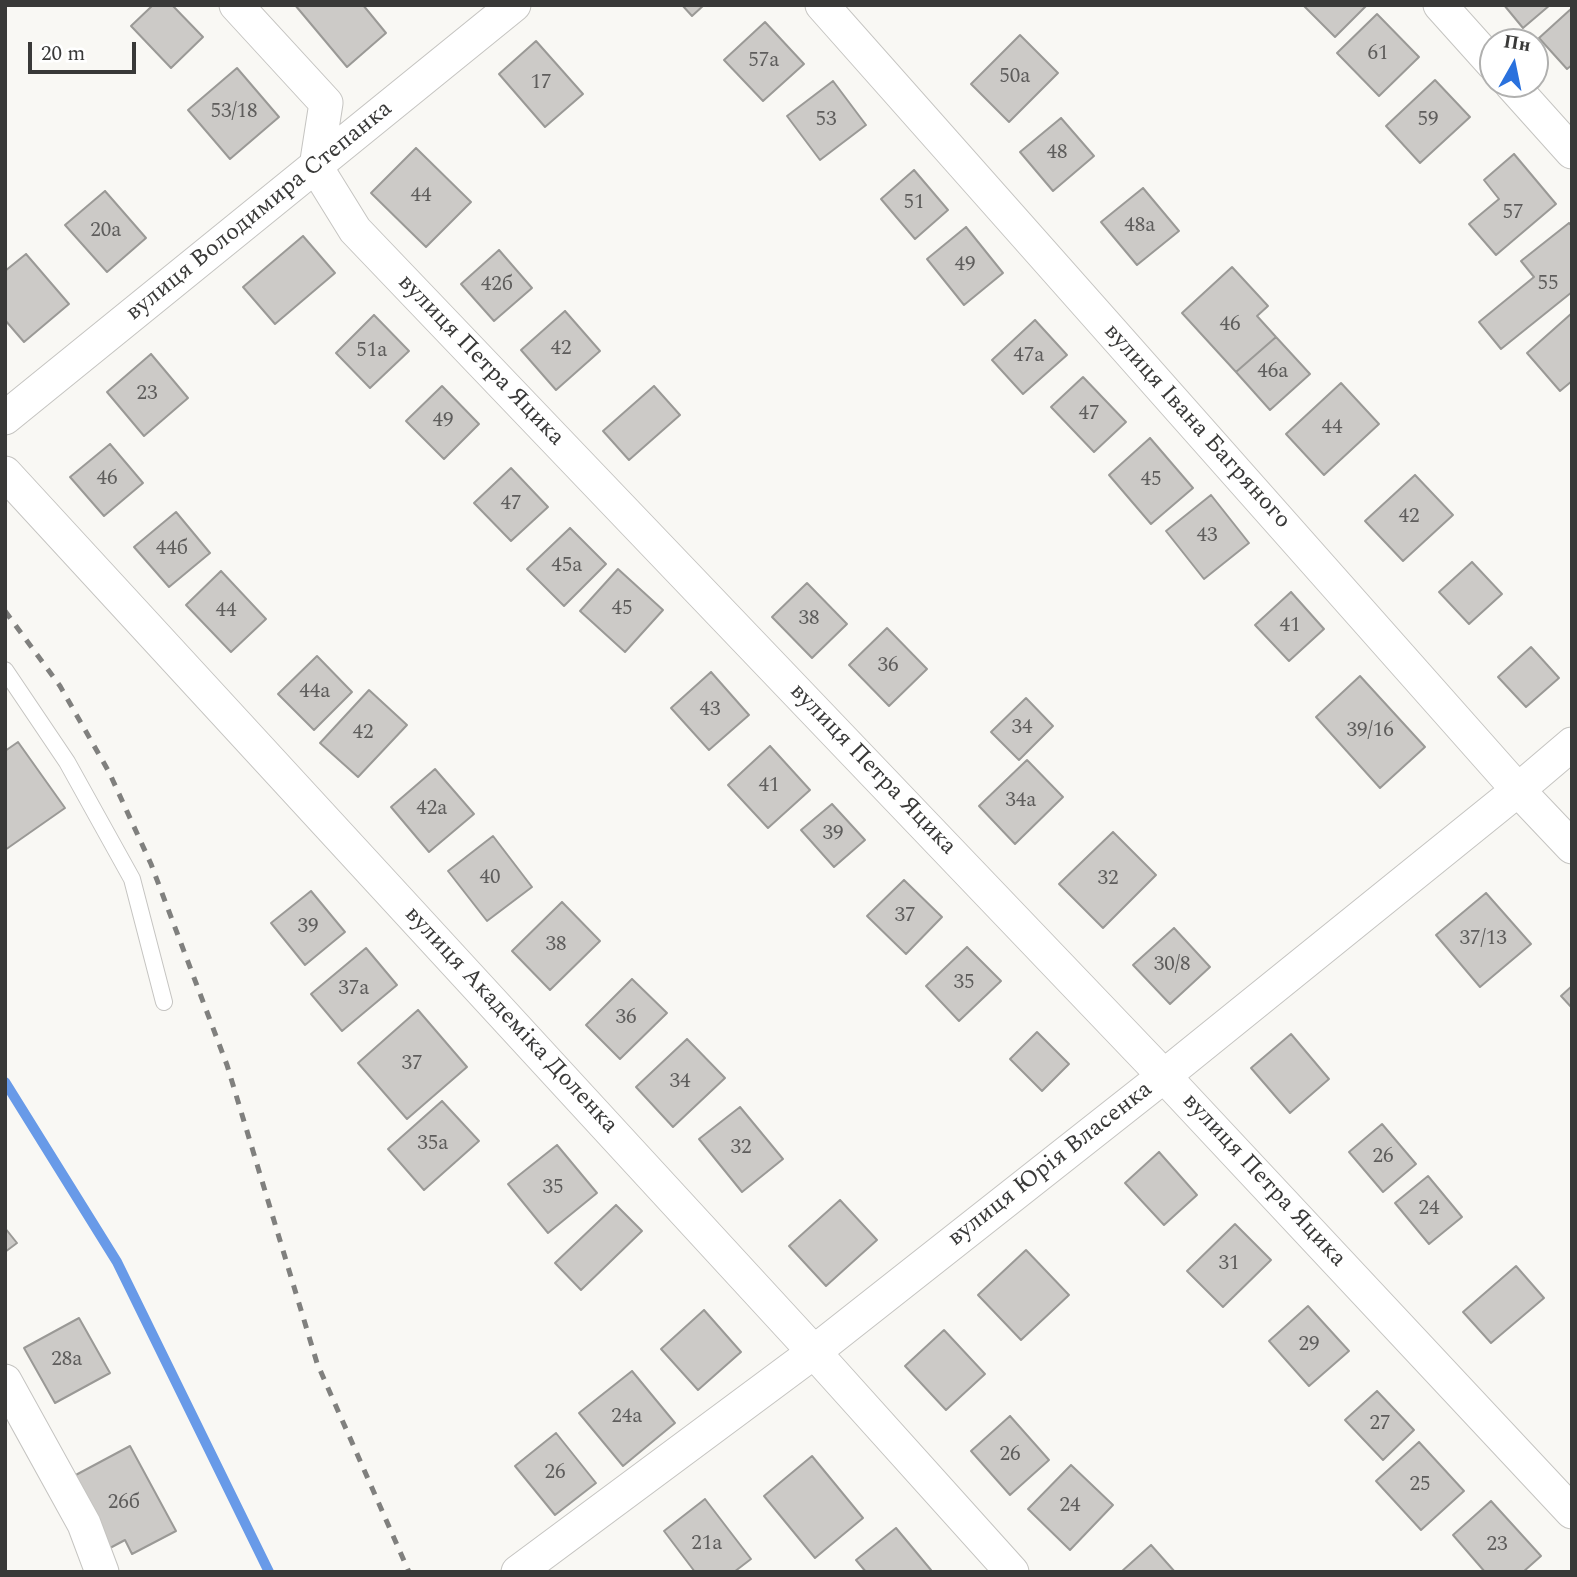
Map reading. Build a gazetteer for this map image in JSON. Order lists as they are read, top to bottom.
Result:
{
  "streets": {
    "street": [
      "вулиця Володимира Степанка",
      "вулиця Петра Яцика",
      "вулиця Івана Багряного",
      "вулиця Академіка Доленка",
      "вулиця Юрія Власенка"
    ]
  },
  "crossings": [
    ["вулиця Володимира Степанка", "вулиця Петра Яцика"],
    ["вулиця Петра Яцика", "вулиця Юрія Власенка"],
    ["вулиця Івана Багряного", "вулиця Юрія Власенка"],
    ["вулиця Академіка Доленка", "вулиця Юрія Власенка"]
  ],
  "house_numbers": [
    "61",
    "57а",
    "50а",
    "17",
    "53/18",
    "53",
    "59",
    "48",
    "44",
    "51",
    "57",
    "48а",
    "20а",
    "49",
    "55",
    "42б",
    "46",
    "42",
    "51а",
    "47а",
    "46а",
    "23",
    "47",
    "49",
    "44",
    "46",
    "45",
    "47",
    "42",
    "43",
    "44б",
    "45а",
    "45",
    "44",
    "38",
    "41",
    "36",
    "44а",
    "43",
    "34",
    "39/16",
    "42",
    "41",
    "34а",
    "42а",
    "39",
    "40",
    "32",
    "37",
    "39",
    "37/13",
    "38",
    "30/8",
    "35",
    "37а",
    "36",
    "37",
    "34",
    "35а",
    "32",
    "26",
    "35",
    "24",
    "31",
    "29",
    "28а",
    "24а",
    "27",
    "26",
    "26",
    "25",
    "26б",
    "24",
    "21а",
    "23"
  ],
  "scale_bar": "20 m",
  "north": "top"
}
